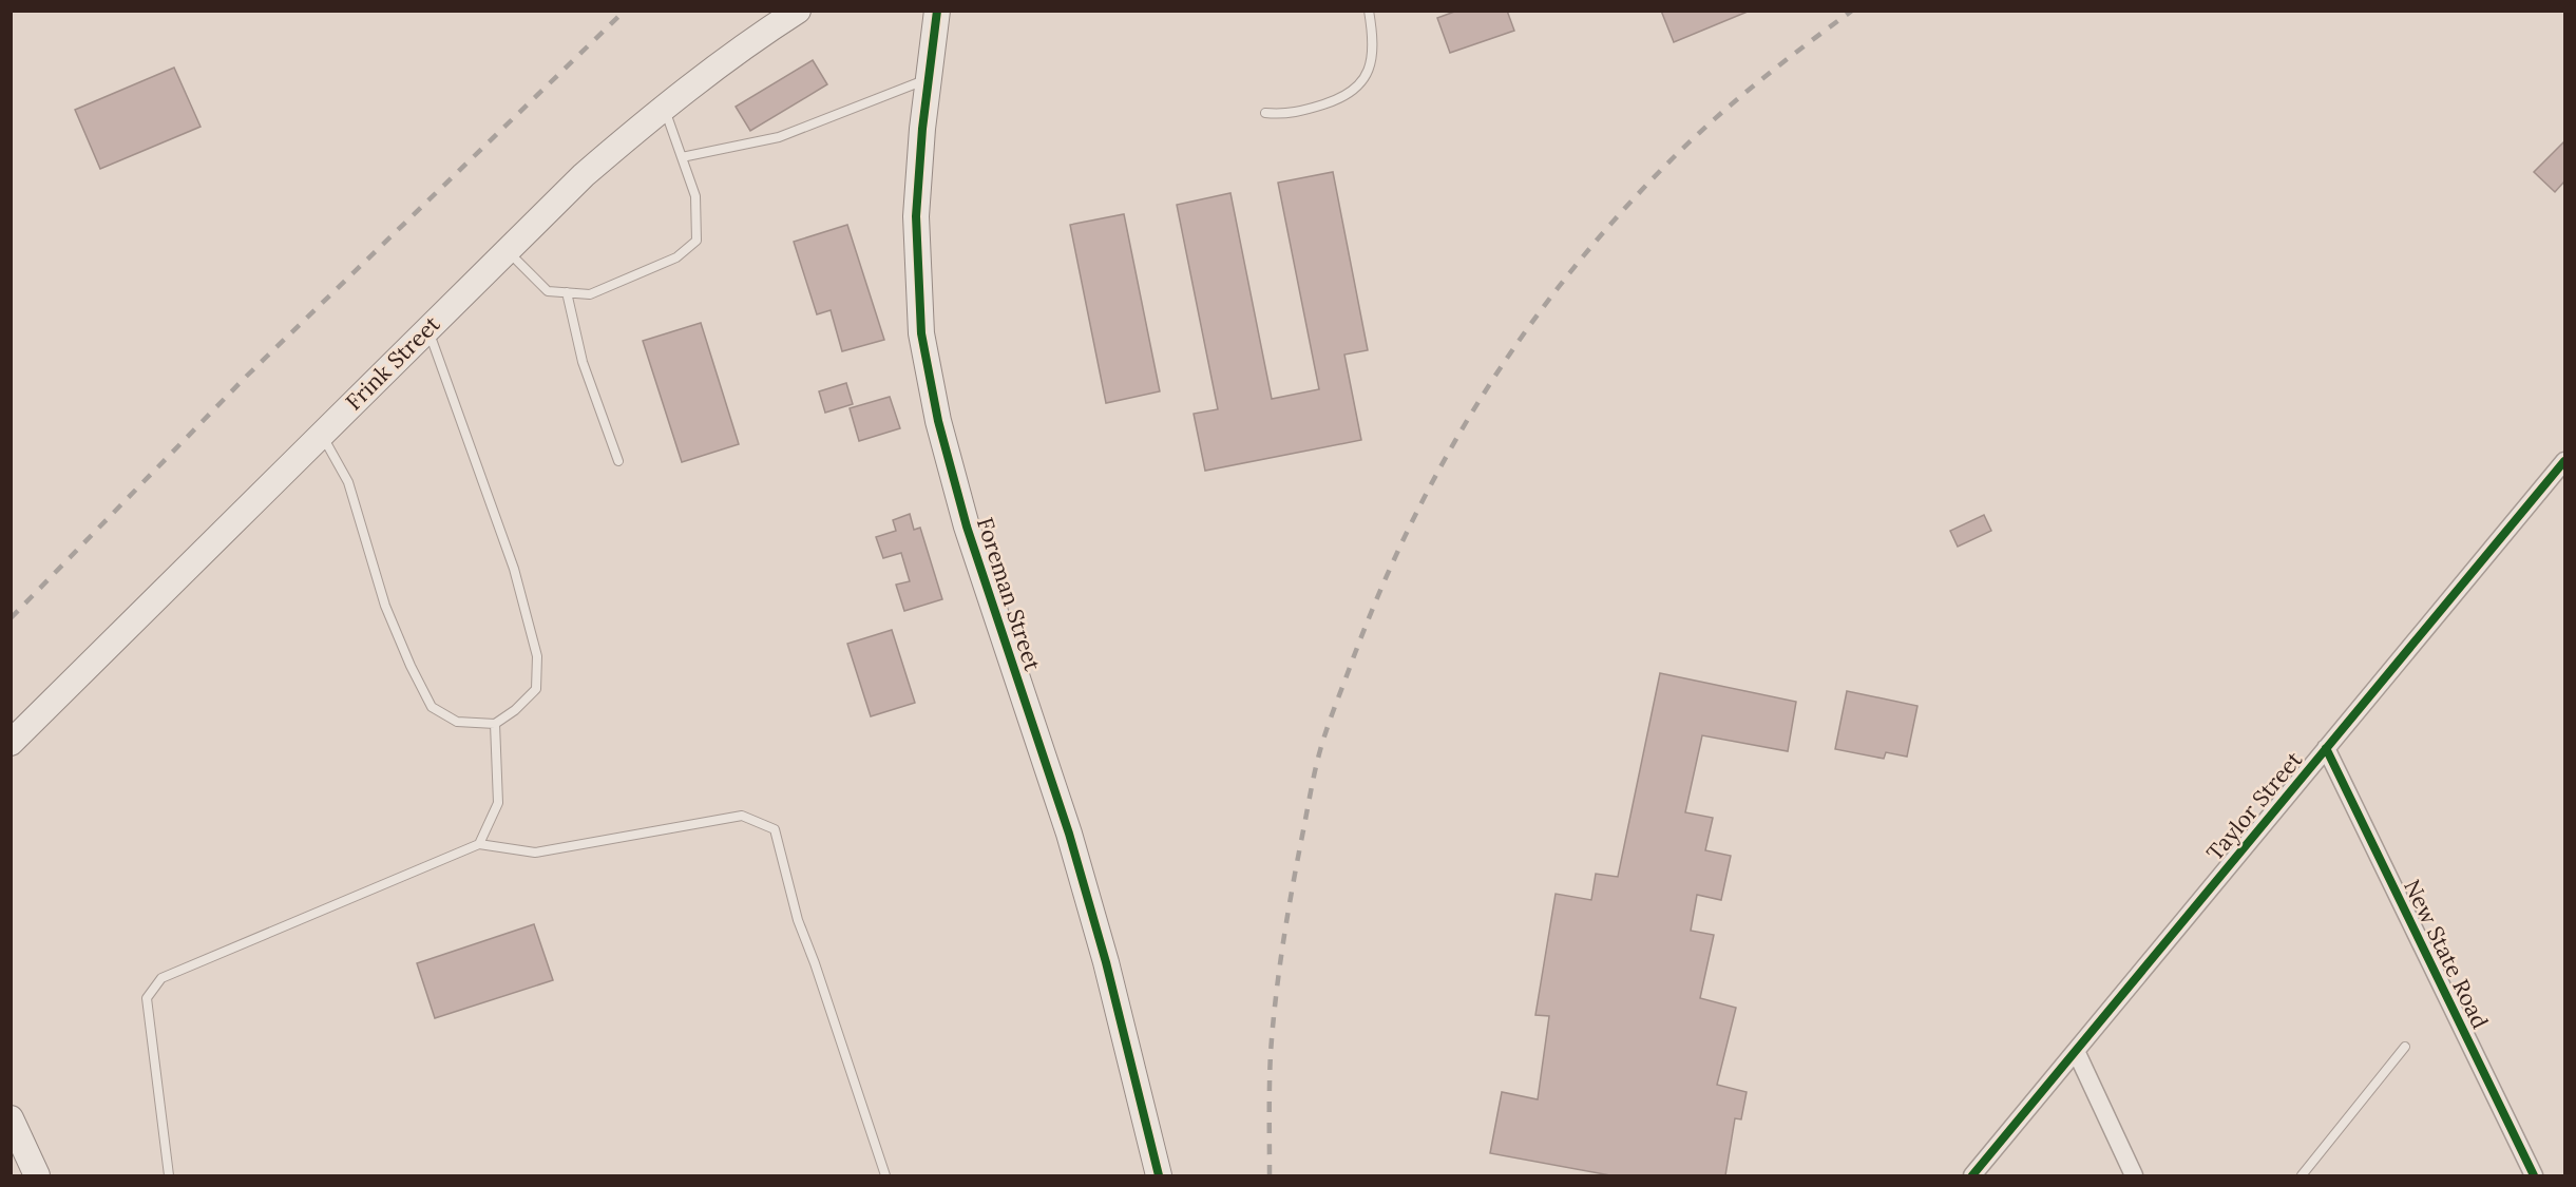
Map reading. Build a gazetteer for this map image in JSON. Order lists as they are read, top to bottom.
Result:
{
  "streets": {
    "street": [
      "Frink Street",
      "Foreman Street",
      "Taylor Street",
      "New State Road"
    ]
  },
  "crossings": [
    ["Taylor Street", "New State Road"]
  ]
}
